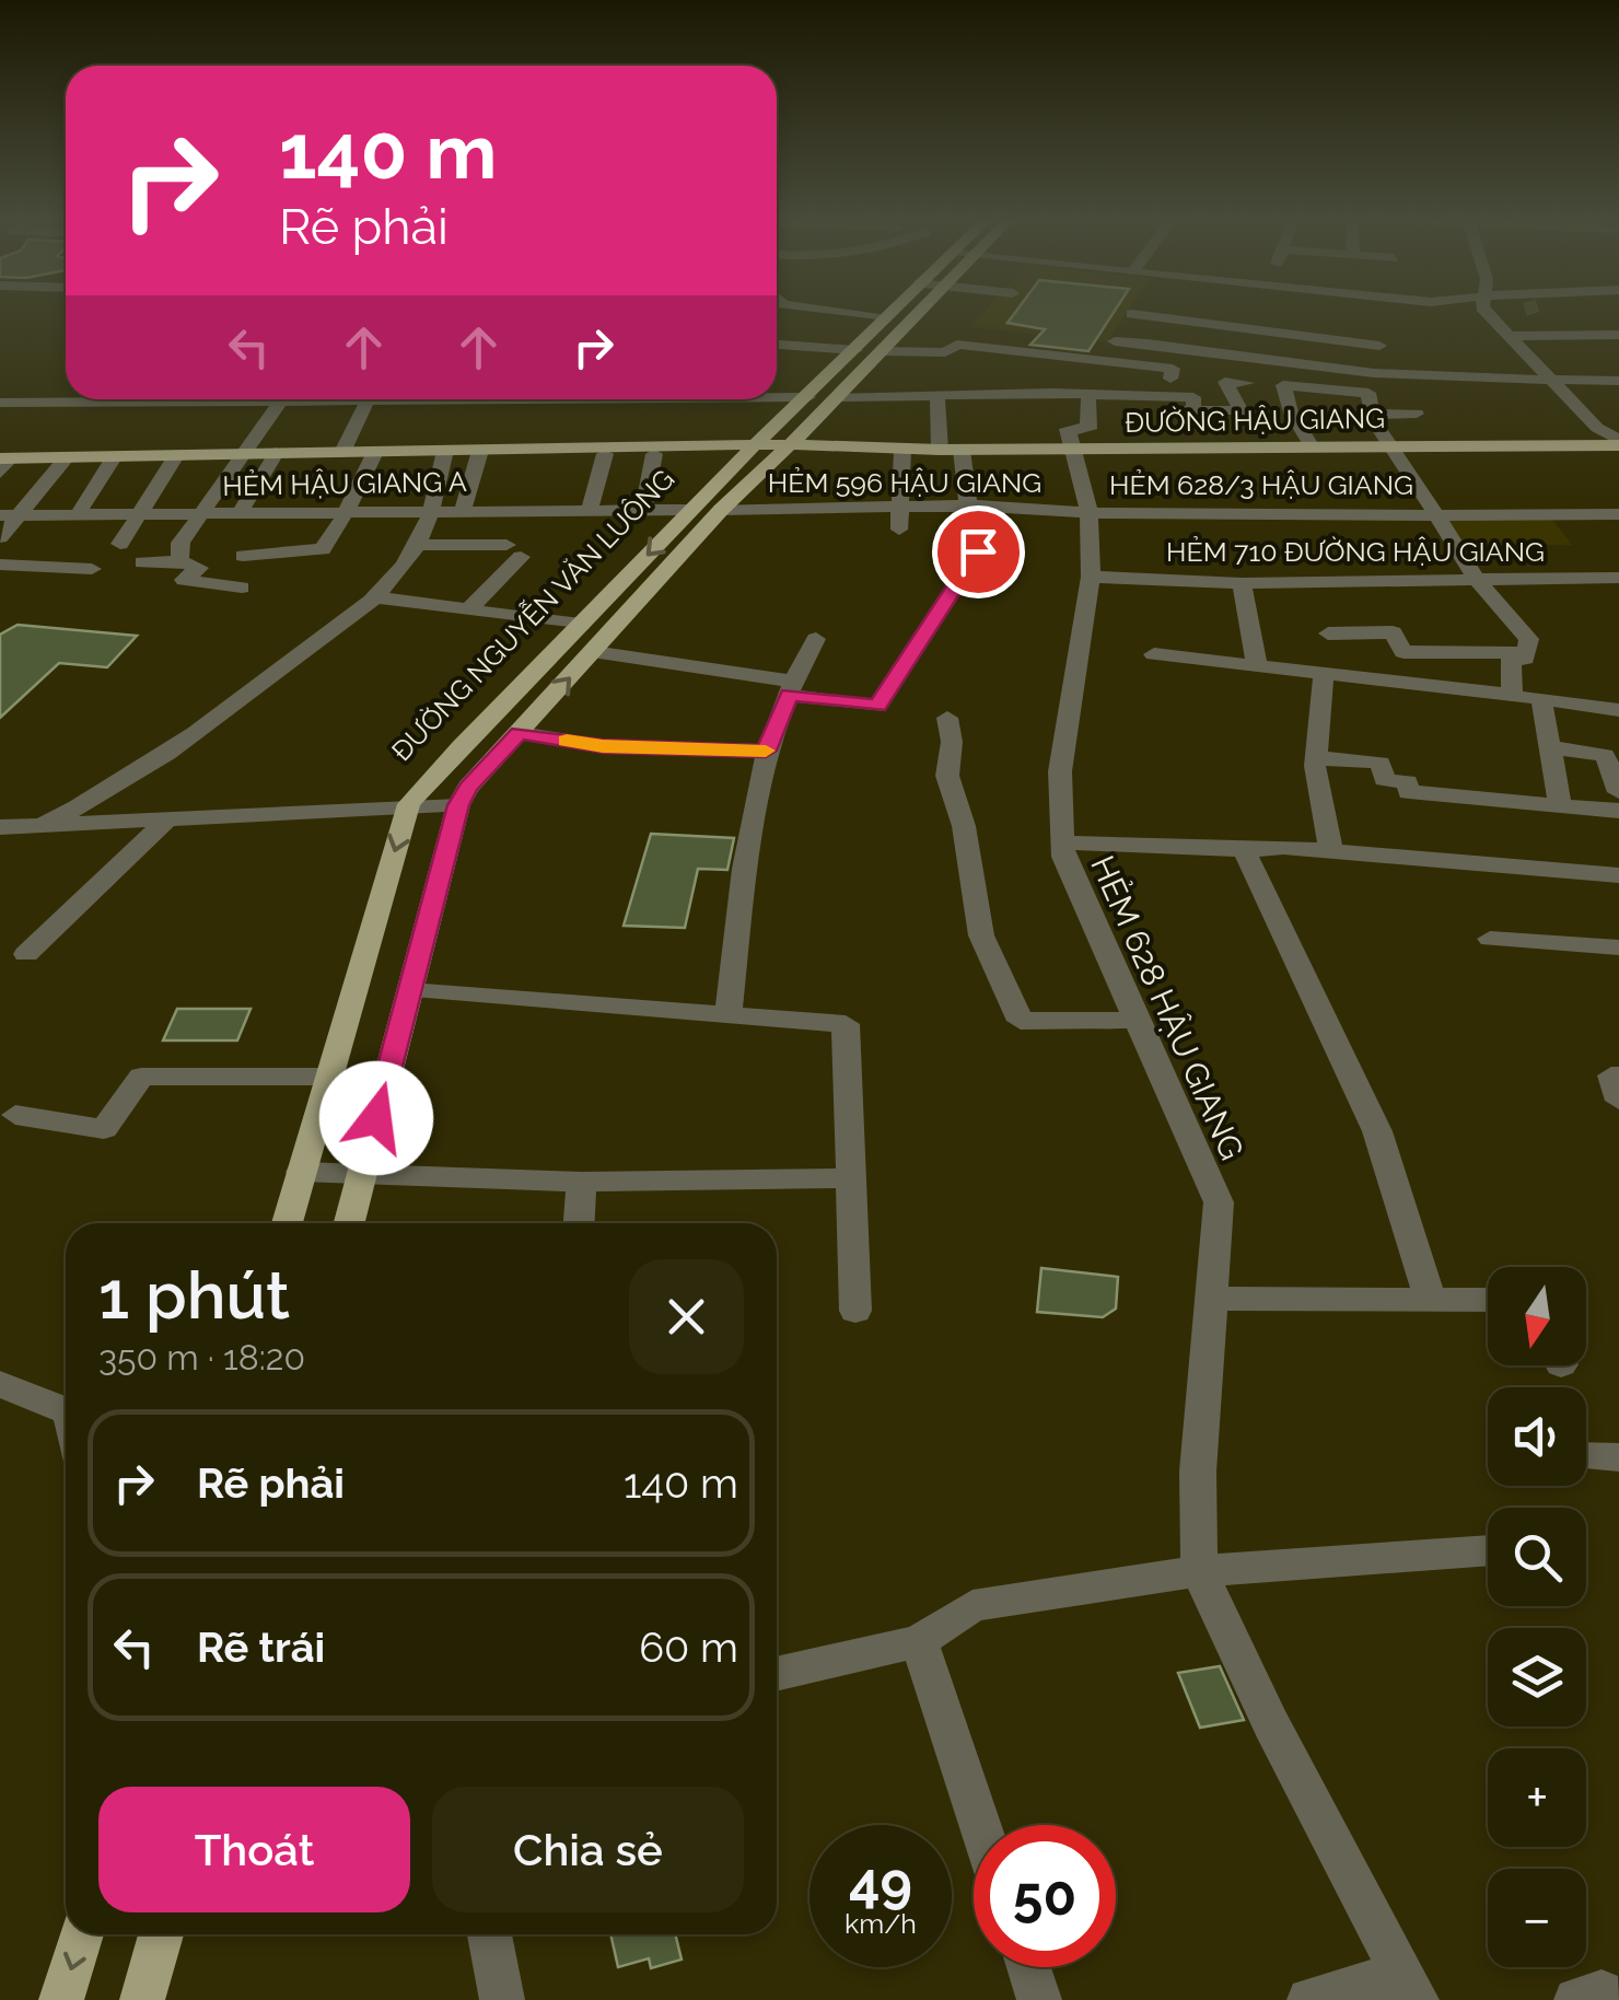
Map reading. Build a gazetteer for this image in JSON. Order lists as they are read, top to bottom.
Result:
{
  "streets": {
    "main road": ["ĐƯỜNG HẬU GIANG", "ĐƯỜNG NGUYỄN VĂN LUÔNG"],
    "street": [
      "HẺM 596 HẬU GIANG",
      "HẺM HẬU GIANG A",
      "HẺM 628/3 HẬU GIANG",
      "HẺM 710 ĐƯỜNG HẬU GIANG",
      "HẺM 628 HẬU GIANG"
    ]
  },
  "crossings": [
    ["ĐƯỜNG HẬU GIANG", "ĐƯỜNG NGUYỄN VĂN LUÔNG"],
    ["ĐƯỜNG HẬU GIANG", "HẺM 628 HẬU GIANG"],
    ["HẺM 596 HẬU GIANG", "HẺM 628/3 HẬU GIANG"],
    ["HẺM 596 HẬU GIANG", "ĐƯỜNG NGUYỄN VĂN LUÔNG"],
    ["HẺM 596 HẬU GIANG", "HẺM 628 HẬU GIANG"],
    ["HẺM HẬU GIANG A", "ĐƯỜNG NGUYỄN VĂN LUÔNG"],
    ["HẺM 628/3 HẬU GIANG", "HẺM 628 HẬU GIANG"],
    ["HẺM 710 ĐƯỜNG HẬU GIANG", "HẺM 628 HẬU GIANG"]
  ],
  "north": "bottom",
  "page": {
    "turn": ["140 m", "Rẽ phải"],
    "heading": ["1 phút", "350 m · 18:20"],
    "map_buttons": ["+", "−"],
    "list": [
      {
        "name": "Rẽ phải",
        "value": "140 m"
      },
      {
        "name": "Rẽ trái",
        "value": "60 m"
      }
    ],
    "buttons": ["Thoát", "Chia sẻ"],
    "speed": "49 km/h",
    "limit": "50"
  }
}
